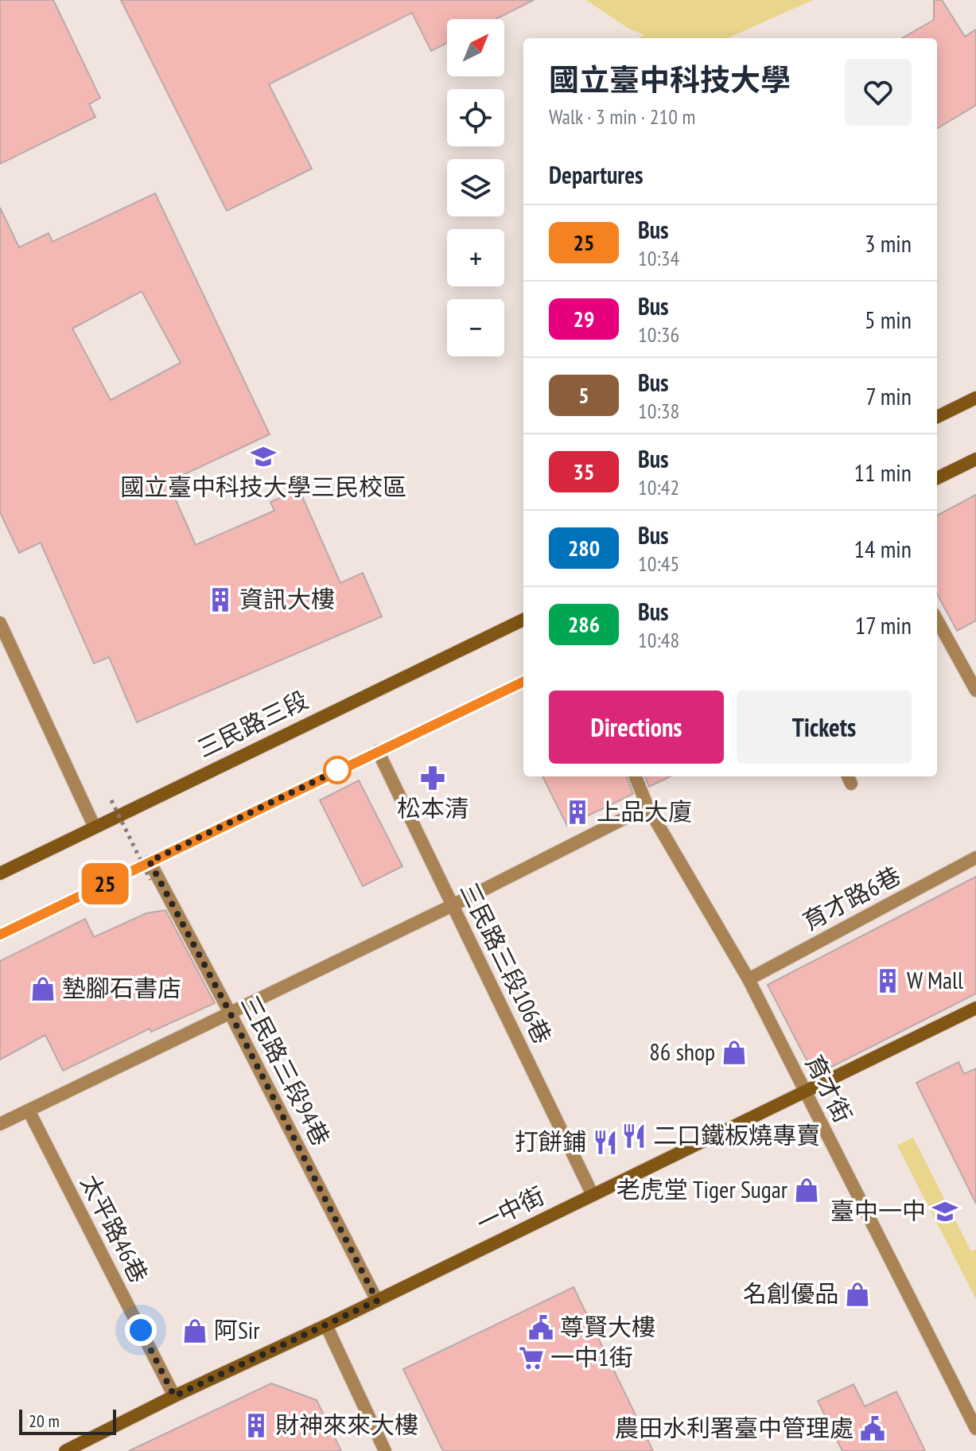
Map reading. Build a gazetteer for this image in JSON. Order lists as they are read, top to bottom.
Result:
{
  "streets": {
    "main road": ["三民路三段", "一中街"],
    "street": [
      "育才路6巷",
      "三民路三段106巷",
      "三民路三段94巷",
      "育才街",
      "太平路46巷"
    ]
  },
  "crossings": [
    ["育才路6巷", "育才街"],
    ["三民路三段106巷", "一中街"],
    ["三民路三段94巷", "一中街"],
    ["育才街", "一中街"],
    ["一中街", "太平路46巷"]
  ],
  "places": {
    "school or university": ["國立臺中科技大學三民校區", "臺中一中"],
    "building": [
      "資訊大樓",
      "上品大廈",
      "W Mall",
      "財神來來大樓"
    ],
    "pharmacy": ["松本清"],
    "shop": [
      "墊腳石書店",
      "86 shop",
      "老虎堂 Tiger Sugar",
      "名創優品",
      "阿Sir"
    ],
    "restaurant": ["二口鐵板燒專賣", "打餅鋪"],
    "public building": ["尊賢大樓", "農田水利署臺中管理處"],
    "supermarket": ["一中1街"]
  },
  "lines": ["bus line 25"],
  "scale_bar": "20 m",
  "north": "top right",
  "page": {
    "on_map": "25",
    "map_buttons": ["+", "−"],
    "heading": [
      ["國立臺中科技大學", "Walk · 3 min · 210 m"],
      "Departures"
    ],
    "list": [
      {
        "mark": "25",
        "name": "Bus",
        "note": "10:34",
        "value": "3 min"
      },
      {
        "mark": "29",
        "name": "Bus",
        "note": "10:36",
        "value": "5 min"
      },
      {
        "mark": "5",
        "name": "Bus",
        "note": "10:38",
        "value": "7 min"
      },
      {
        "mark": "35",
        "name": "Bus",
        "note": "10:42",
        "value": "11 min"
      },
      {
        "mark": "280",
        "name": "Bus",
        "note": "10:45",
        "value": "14 min"
      },
      {
        "mark": "286",
        "name": "Bus",
        "note": "10:48",
        "value": "17 min"
      }
    ],
    "buttons": ["Directions", "Tickets"],
    "scale": "20 m"
  }
}
